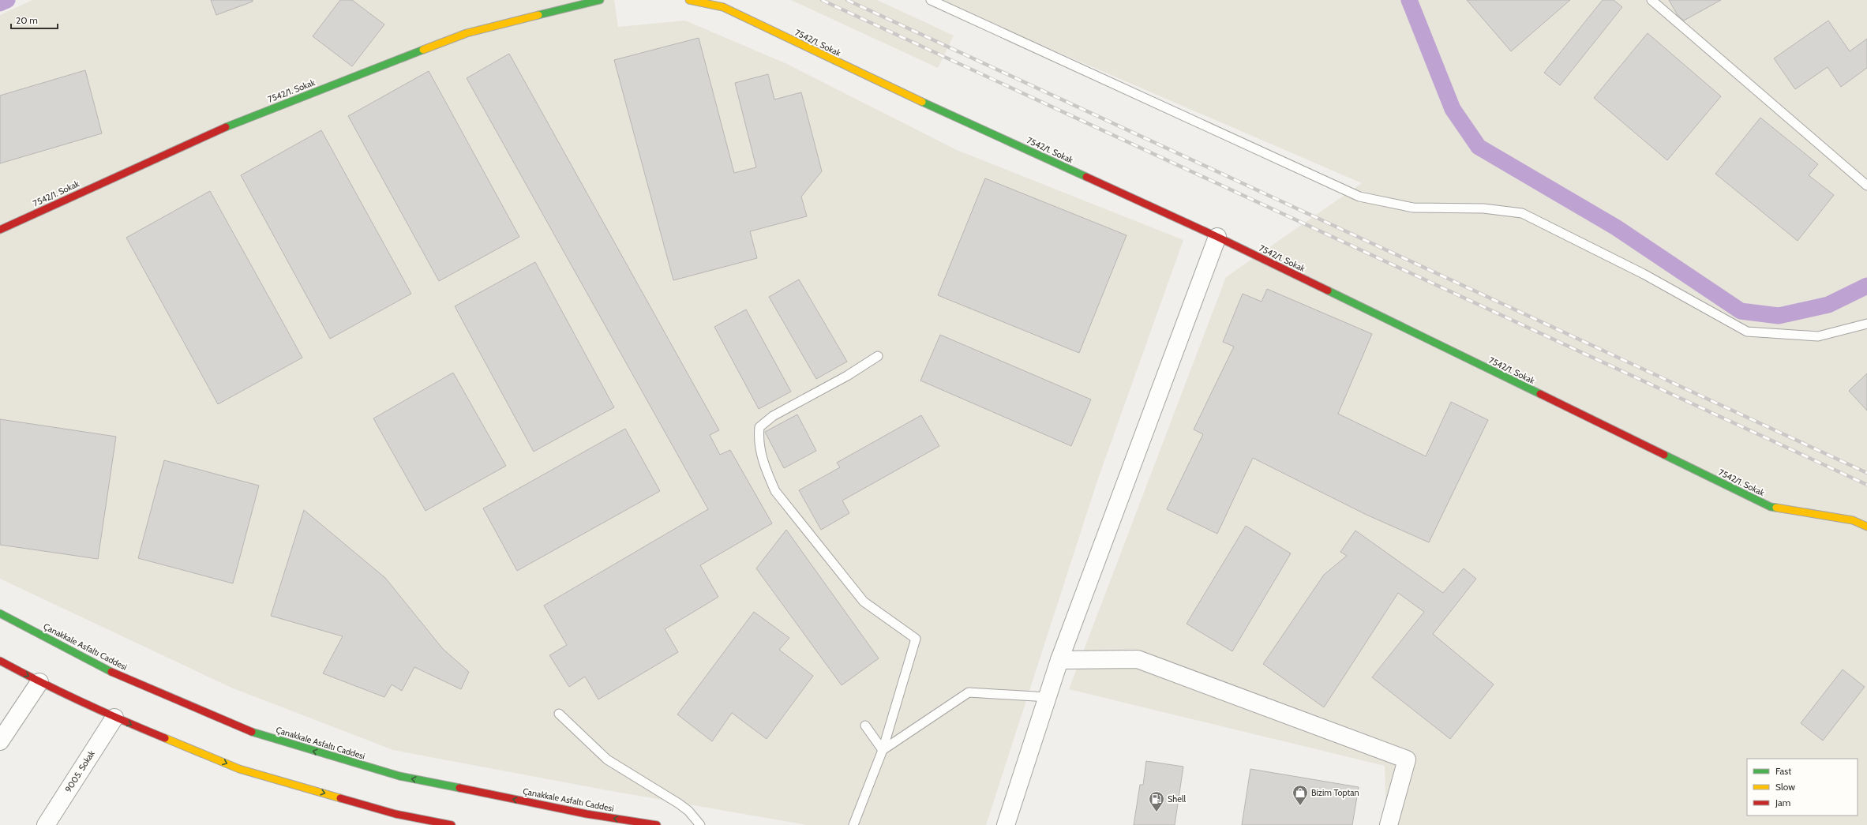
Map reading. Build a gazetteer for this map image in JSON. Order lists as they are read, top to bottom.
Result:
{
  "streets": {
    "main road": ["7542/1. Sokak", "Çanakkale Asfaltı Caddesi"],
    "street": ["9005. Sokak"]
  },
  "places": {
    "shop": ["Bizim Toptan"],
    "fuel station": ["Shell"]
  },
  "legend": ["Fast", "Slow", "Jam"],
  "scale_bar": "20 m"
}
